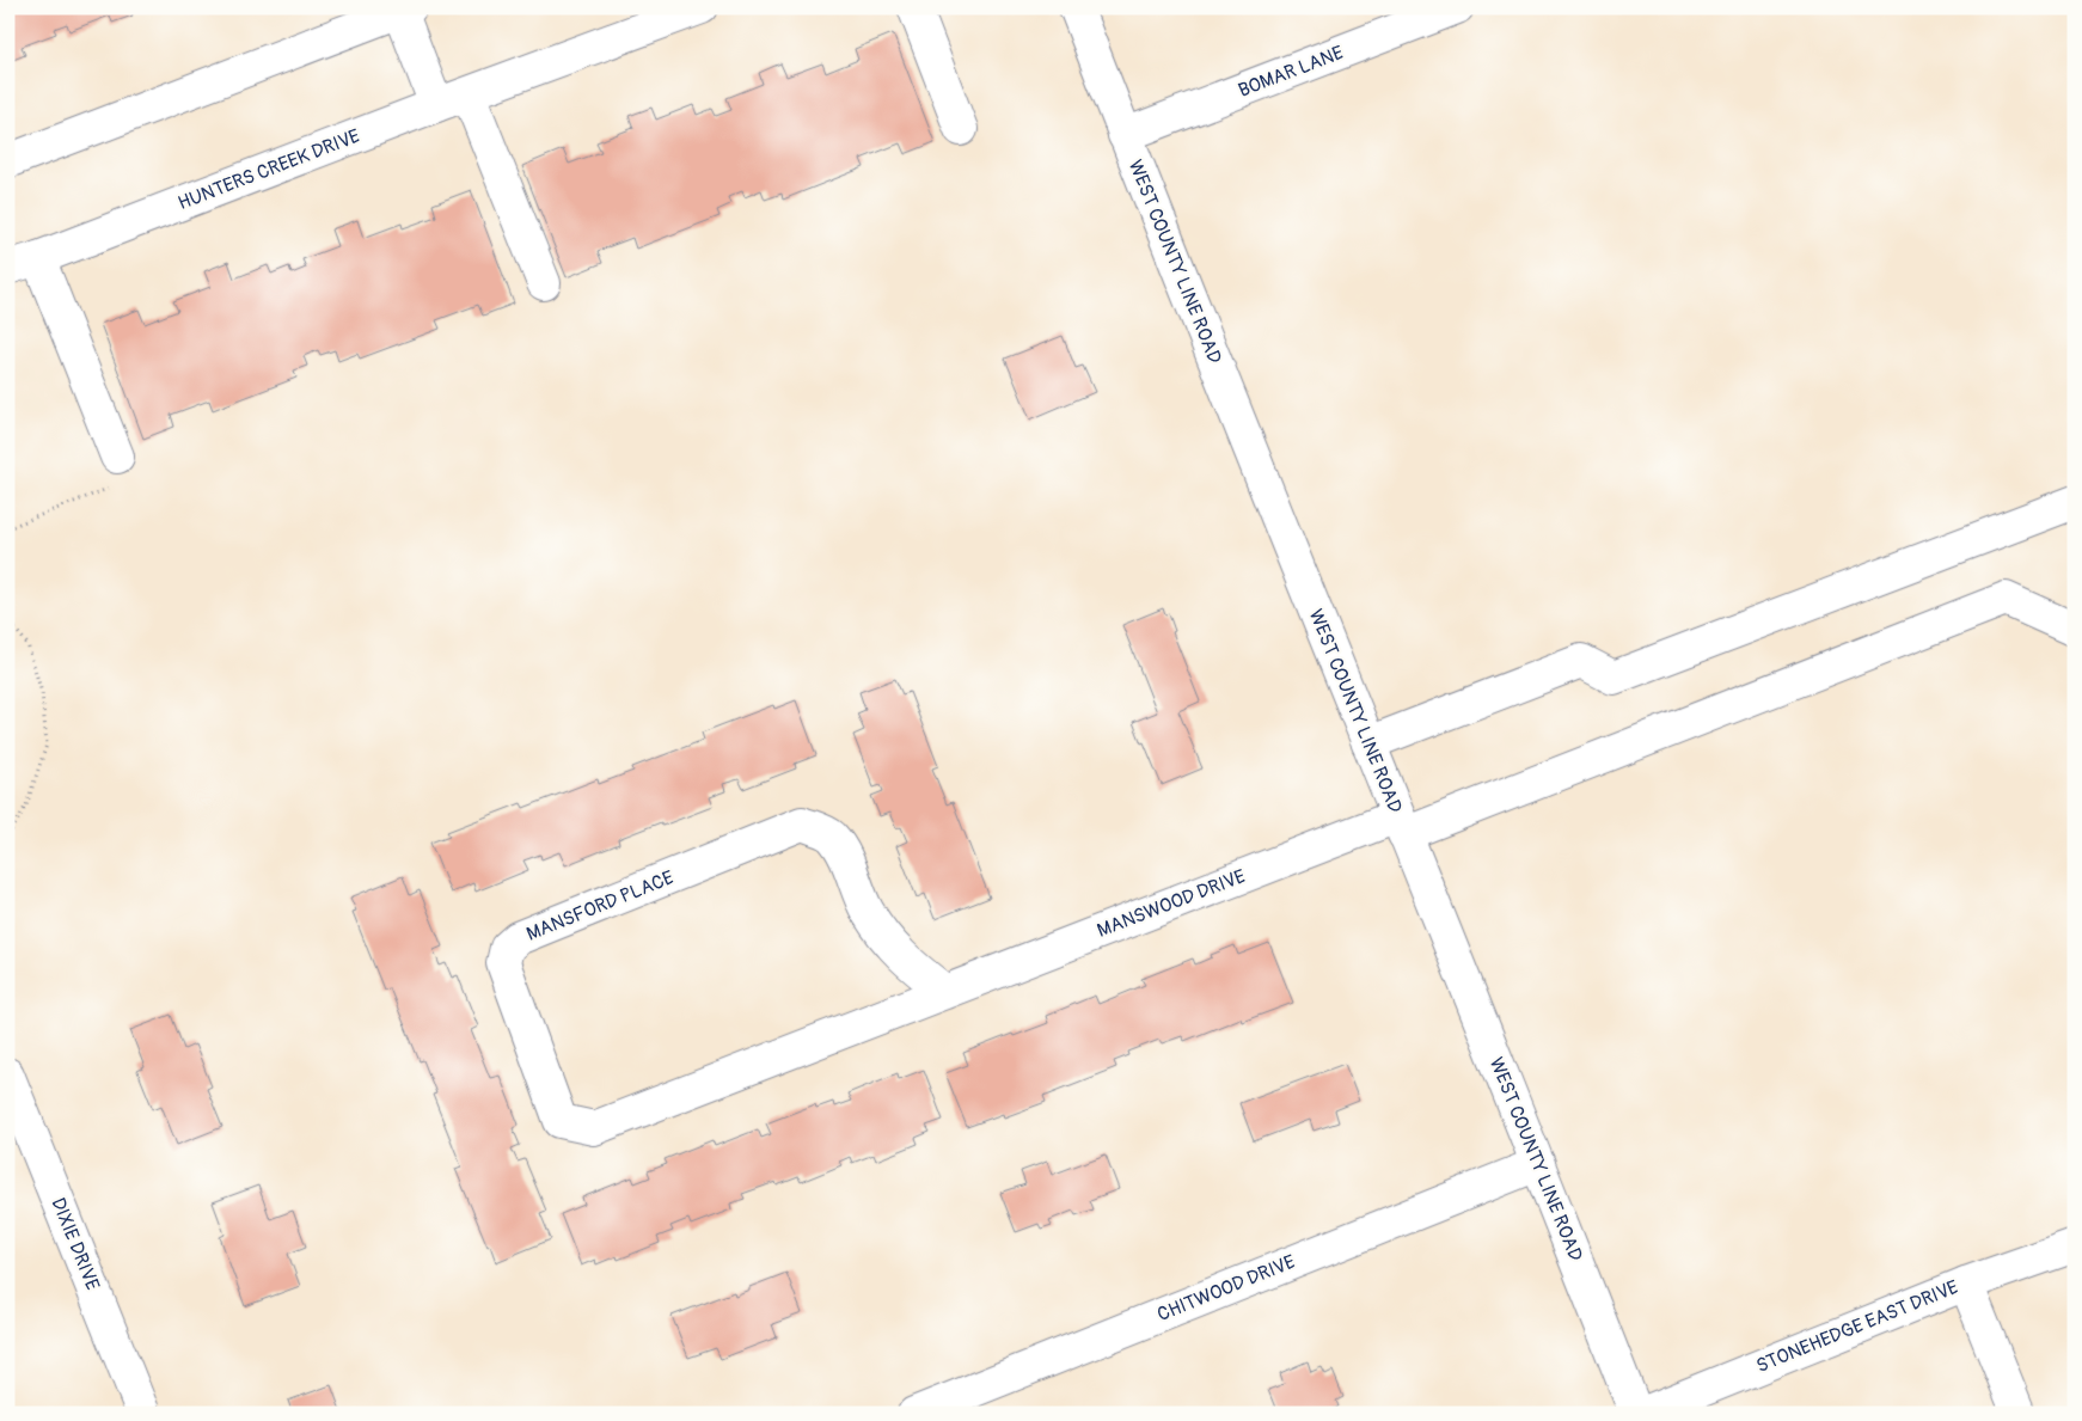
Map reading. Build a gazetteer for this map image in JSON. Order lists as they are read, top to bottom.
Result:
{
  "streets": {
    "street": [
      "BOMAR LANE",
      "HUNTERS CREEK DRIVE",
      "WEST COUNTY LINE ROAD",
      "MANSWOOD DRIVE",
      "MANSFORD PLACE",
      "DIXIE DRIVE",
      "CHITWOOD DRIVE",
      "STONEHEDGE EAST DRIVE"
    ]
  },
  "crossings": [
    ["BOMAR LANE", "WEST COUNTY LINE ROAD"],
    ["WEST COUNTY LINE ROAD", "MANSWOOD DRIVE"],
    ["WEST COUNTY LINE ROAD", "CHITWOOD DRIVE"],
    ["MANSWOOD DRIVE", "MANSFORD PLACE"]
  ]
}
